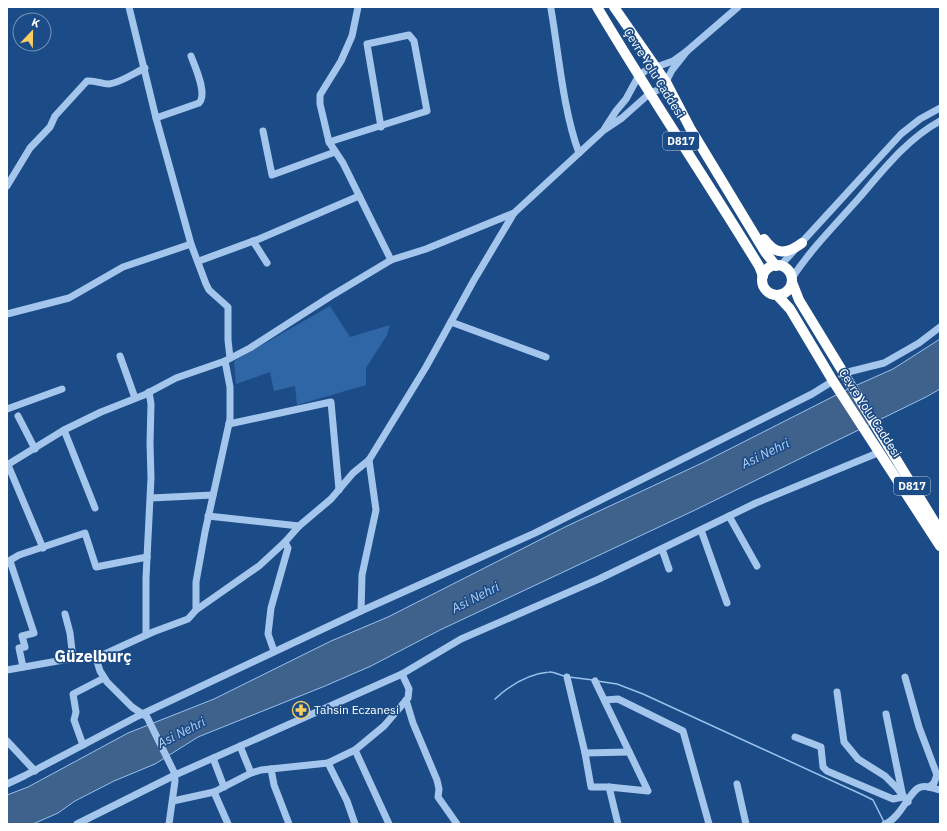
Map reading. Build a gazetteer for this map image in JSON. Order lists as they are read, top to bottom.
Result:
{
  "streets": {
    "highway": ["Çevre Yolu Caddesi", "D817"]
  },
  "districts": ["Güzelburç"],
  "water": ["Asi Nehri"],
  "places": {
    "pharmacy": ["Tahsin Eczanesi"]
  },
  "north": "top"
}
